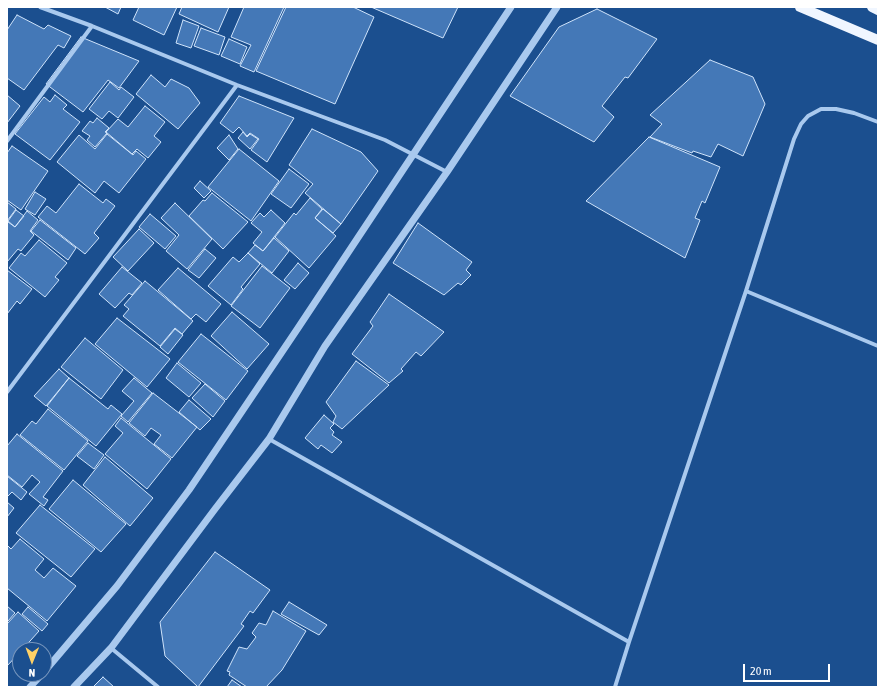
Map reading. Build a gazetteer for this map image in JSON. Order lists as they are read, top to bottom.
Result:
{
  "scale_bar": "20 m",
  "north": "bottom"
}
